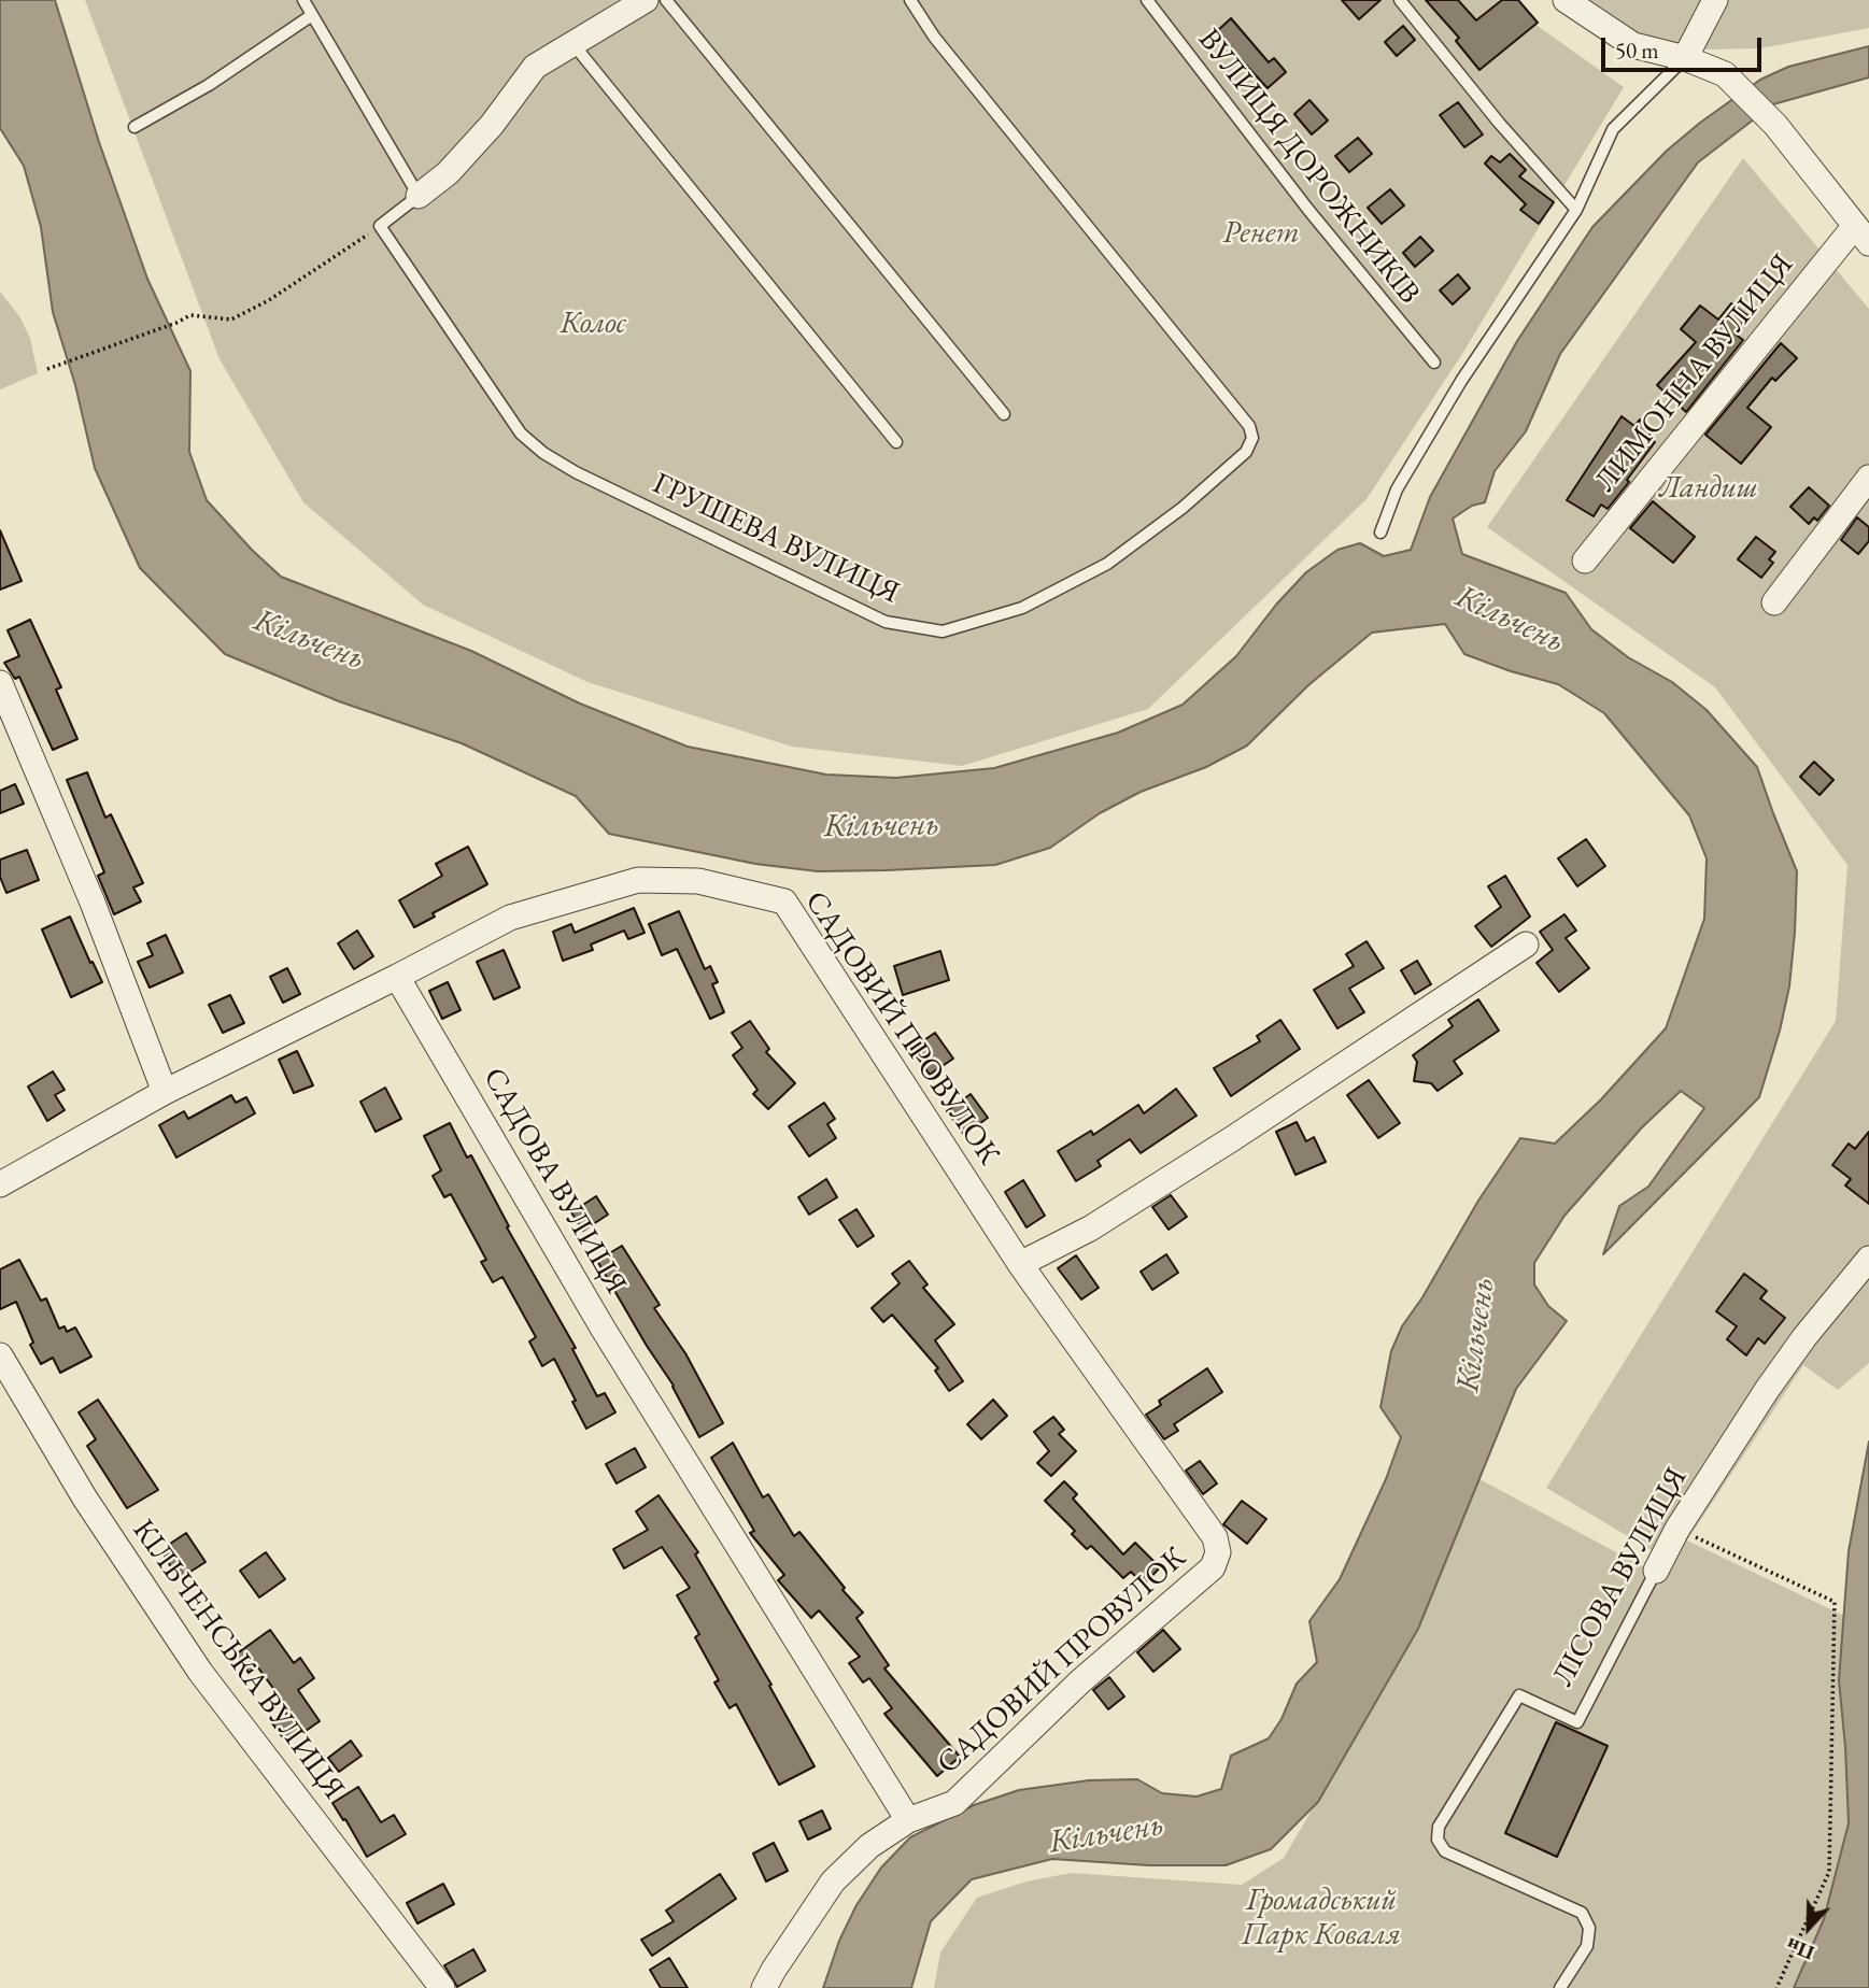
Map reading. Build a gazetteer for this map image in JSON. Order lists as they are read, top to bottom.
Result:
{
  "streets": {
    "street": [
      "ЛИМОННА ВУЛИЦЯ",
      "САДОВИЙ ПРОВУЛОК",
      "САДОВА ВУЛИЦЯ",
      "ЛІСОВА ВУЛИЦЯ",
      "КІЛЬЧЕНСЬКА ВУЛИЦЯ"
    ],
    "lane": ["ВУЛИЦЯ ДОРОЖНИКІВ", "ГРУШЕВА ВУЛИЦЯ"]
  },
  "crossings": [
    ["САДОВИЙ ПРОВУЛОК", "САДОВА ВУЛИЦЯ"]
  ],
  "water": ["Кільчень"],
  "parks": [
    "Ренет",
    "Колос",
    "Ландиш",
    "Громадський Парк Коваля"
  ],
  "scale_bar": "50 m",
  "north": "bottom"
}
